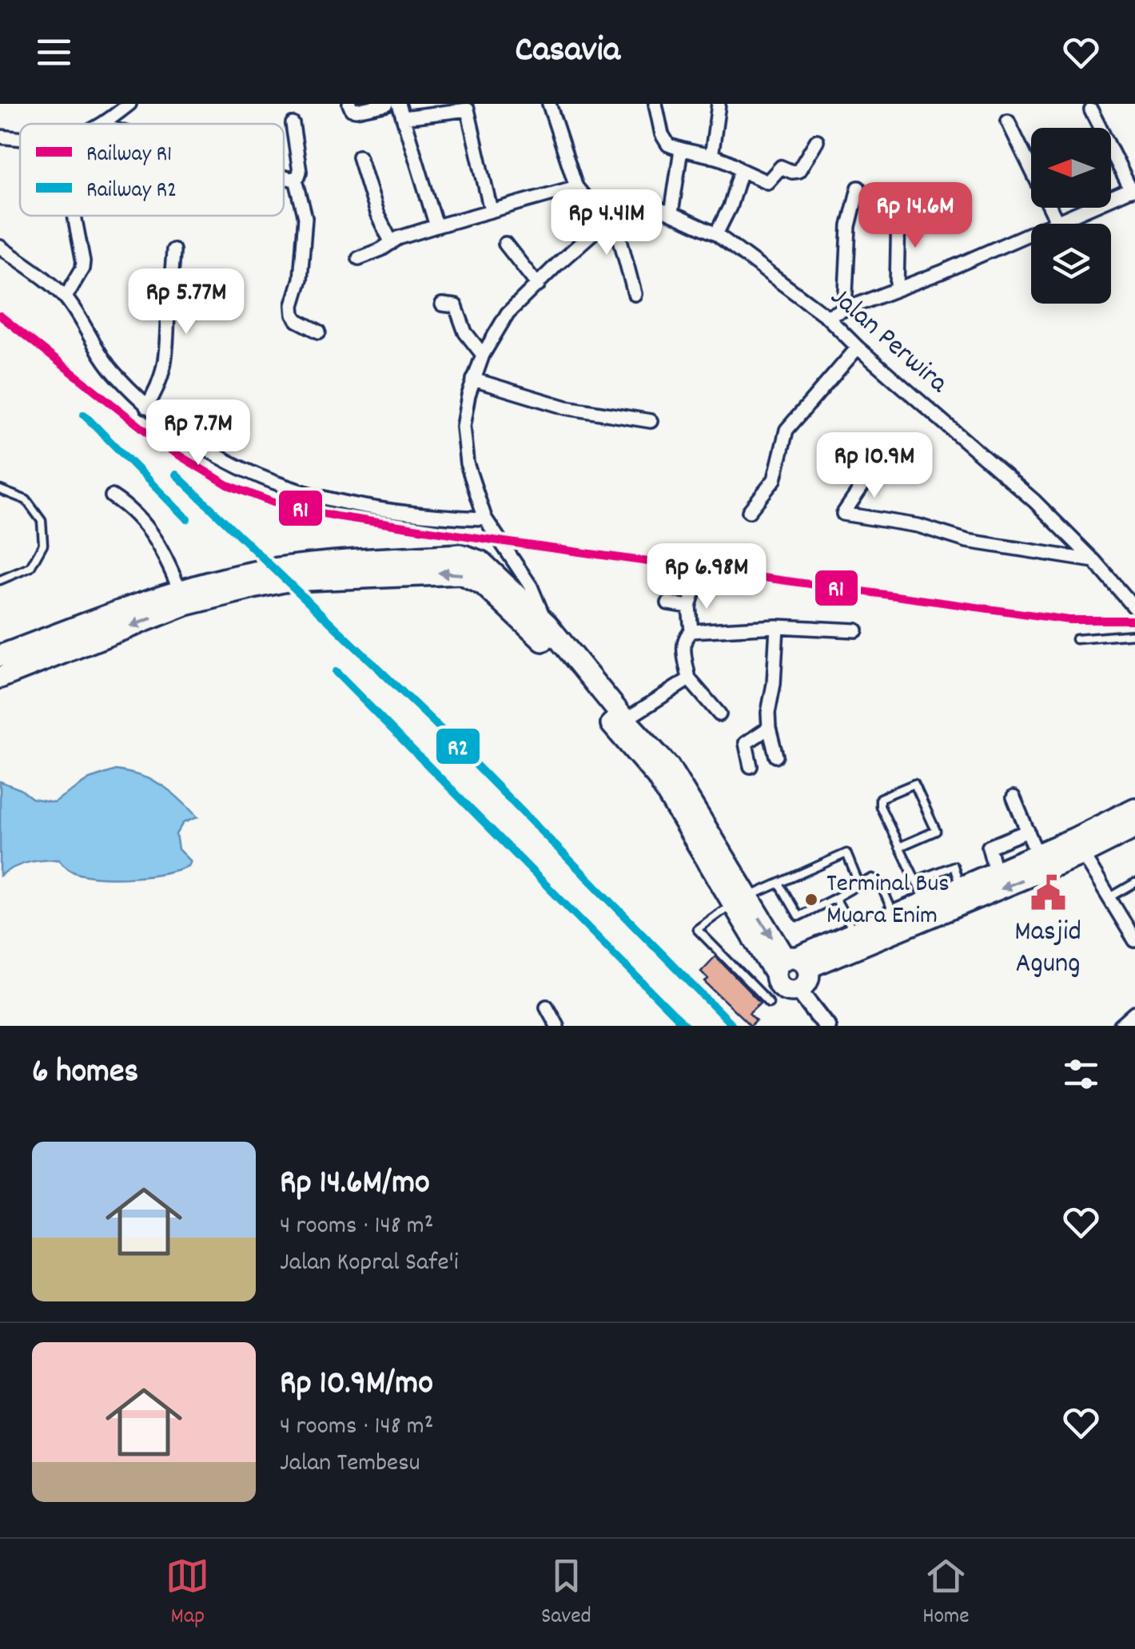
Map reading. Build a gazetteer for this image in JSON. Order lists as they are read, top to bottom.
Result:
{
  "streets": {
    "street": ["Jalan Perwira"]
  },
  "places": {
    "public building": ["Masjid Agung"],
    "other": ["Terminal Bus Muara Enim"]
  },
  "lines": ["rail line R1", "rail line R2"],
  "legend": ["Railway R1", "Railway R2"],
  "north": "left",
  "page": {
    "header": "Casavia",
    "price": [
      "Rp 14.6M",
      "Rp 4.41M",
      "Rp 5.77M",
      "Rp 7.7M",
      "Rp 10.9M",
      "Rp 6.98M"
    ],
    "heading": "6 homes",
    "list": [
      {
        "name": "Rp 14.6M/mo",
        "note": "4 rooms · 148 m² · Jalan Kopral Safe'i"
      },
      {
        "name": "Rp 10.9M/mo",
        "note": "4 rooms · 148 m² · Jalan Tembesu"
      }
    ],
    "tabs": ["Map", "Saved", "Home"]
  }
}
